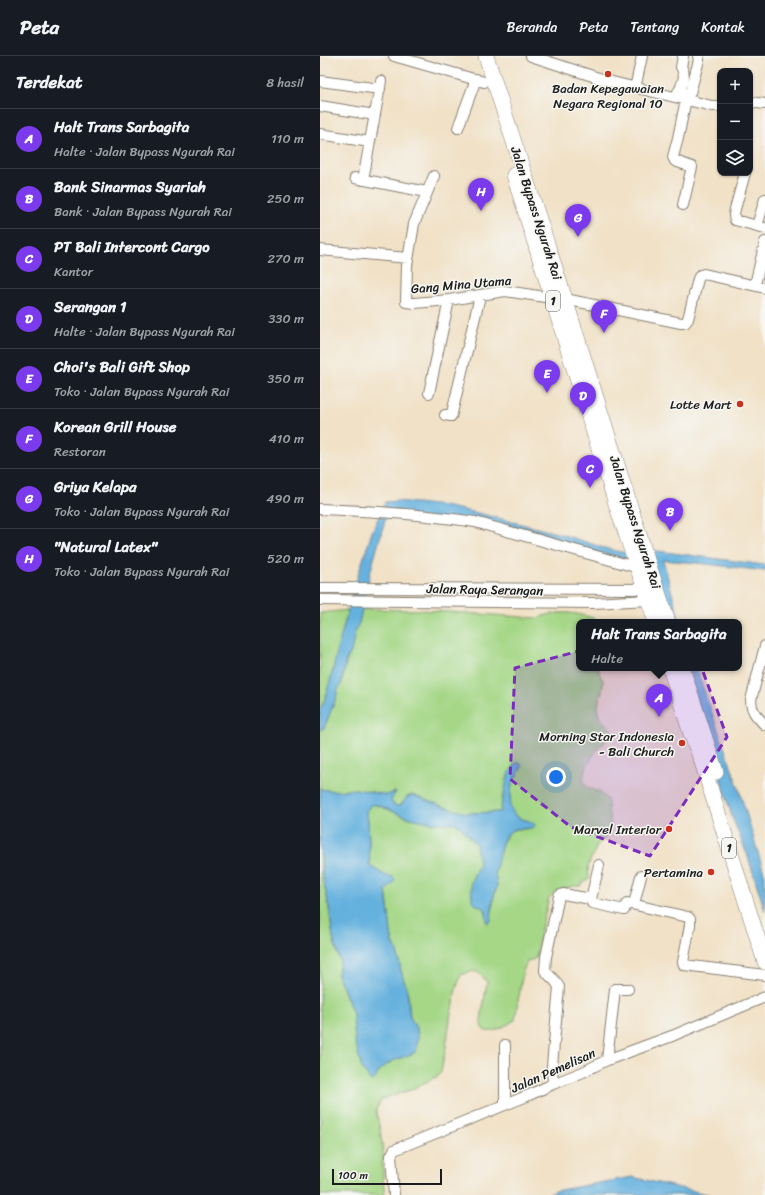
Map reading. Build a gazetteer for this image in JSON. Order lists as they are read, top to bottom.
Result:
{
  "streets": {
    "highway": ["Jalan Bypass Ngurah Rai", "1"],
    "street": ["Gang Mina Utama", "Jalan Raya Serangan", "Jalan Pemelisan"]
  },
  "crossings": [
    ["Jalan Bypass Ngurah Rai", "Gang Mina Utama"],
    ["Jalan Bypass Ngurah Rai", "Jalan Raya Serangan"]
  ],
  "places": [
    "Badan Kepegawaian Negara Regional 10",
    "Lotte Mart",
    "Morning Star Indonesia - Bali Church",
    "Marvel Interior",
    "Pertamina"
  ],
  "scale_bar": "100 m",
  "page": {
    "header": "Peta",
    "nav": [
      "Beranda",
      "Peta",
      "Tentang",
      "Kontak"
    ],
    "heading": ["Terdekat", "8 hasil"],
    "map_buttons": ["+", "−"],
    "list": [
      {
        "mark": "A",
        "name": "Halt Trans Sarbagita",
        "note": "Halte · Jalan Bypass Ngurah Rai",
        "value": "110 m"
      },
      {
        "mark": "B",
        "name": "Bank Sinarmas Syariah",
        "note": "Bank · Jalan Bypass Ngurah Rai",
        "value": "250 m"
      },
      {
        "mark": "C",
        "name": "PT Bali Intercont Cargo",
        "note": "Kantor",
        "value": "270 m"
      },
      {
        "mark": "D",
        "name": "Serangan 1",
        "note": "Halte · Jalan Bypass Ngurah Rai",
        "value": "330 m"
      },
      {
        "mark": "E",
        "name": "Choi's Bali Gift Shop",
        "note": "Toko · Jalan Bypass Ngurah Rai",
        "value": "350 m"
      },
      {
        "mark": "F",
        "name": "Korean Grill House",
        "note": "Restoran",
        "value": "410 m"
      },
      {
        "mark": "G",
        "name": "Griya Kelapa",
        "note": "Toko · Jalan Bypass Ngurah Rai",
        "value": "490 m"
      },
      {
        "mark": "H",
        "name": "\"Natural Latex\"",
        "note": "Toko · Jalan Bypass Ngurah Rai",
        "value": "520 m"
      }
    ],
    "pins": [
      "H",
      "G",
      "F",
      "E",
      "D",
      "C",
      "B",
      "A"
    ],
    "popup": ["Halt Trans Sarbagita", "Halte"],
    "scale": "100 m"
  }
}
